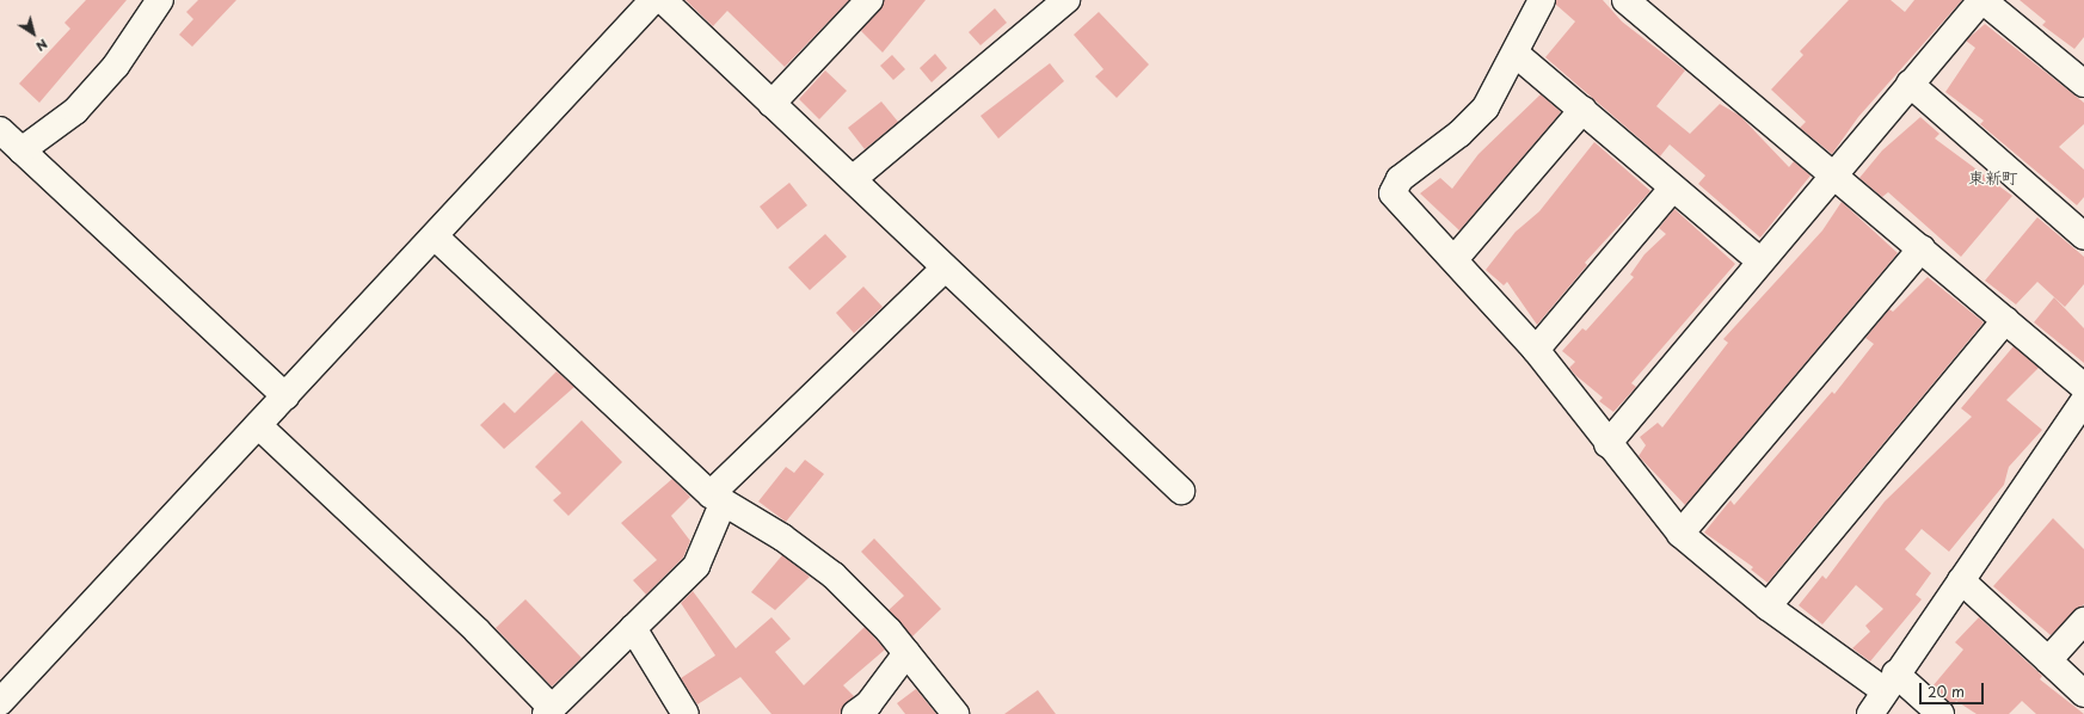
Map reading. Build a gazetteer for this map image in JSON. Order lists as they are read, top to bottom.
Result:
{
  "districts": ["東新町"],
  "scale_bar": "20 m",
  "north": "bottom right"
}
